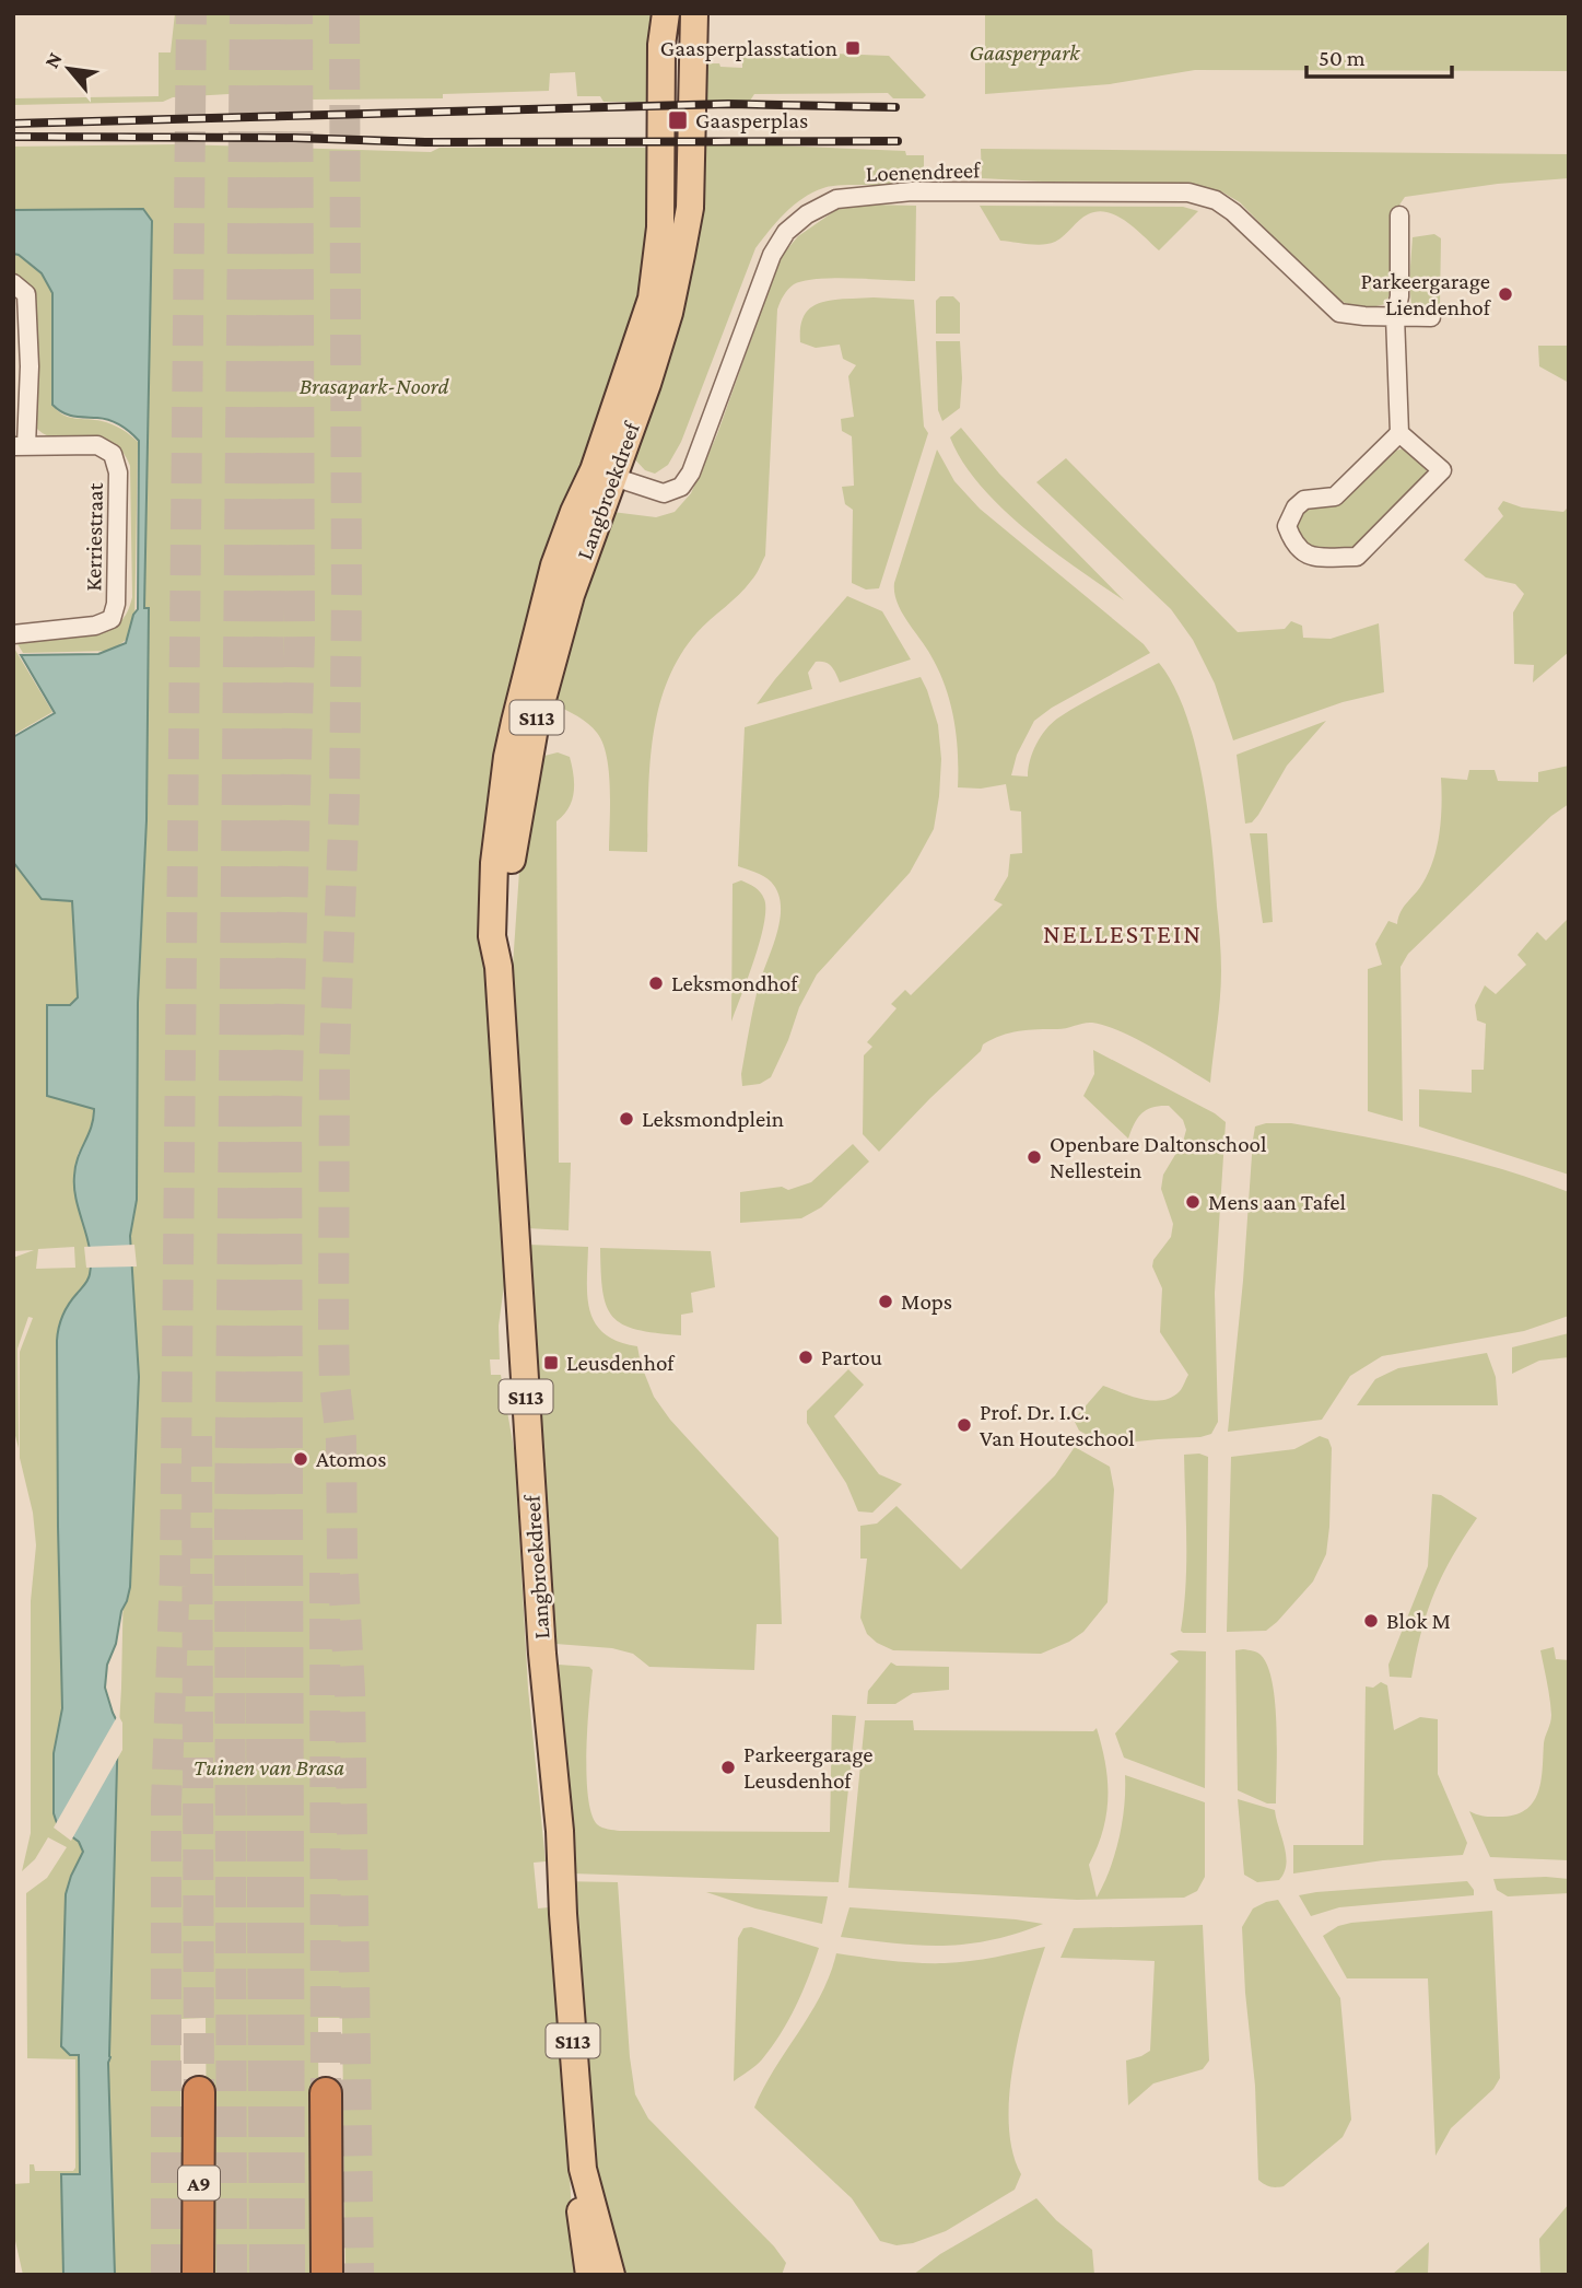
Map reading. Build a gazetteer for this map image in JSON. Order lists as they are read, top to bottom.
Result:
{
  "streets": {
    "highway": ["A9"],
    "main road": ["Langbroekdreef", "S113"],
    "street": ["Loenendreef", "Kerriestraat"]
  },
  "crossings": [
    ["Loenendreef", "Langbroekdreef"]
  ],
  "districts": ["NELLESTEIN"],
  "parks": ["Gaasperpark", "Brasapark-Noord", "Tuinen van Brasa"],
  "places": {
    "transit": ["Gaasperplasstation", "Gaasperplas", "Leusdenhof"],
    "other": [
      "Parkeergarage Liendenhof",
      "Leksmondhof",
      "Leksmondplein",
      "Openbare Daltonschool Nellestein",
      "Mens aan Tafel",
      "Mops",
      "Partou",
      "Prof. Dr. I.C. Van Houteschool",
      "Atomos",
      "Blok M",
      "Parkeergarage Leusdenhof"
    ]
  },
  "scale_bar": "50 m",
  "north": "top left"
}
